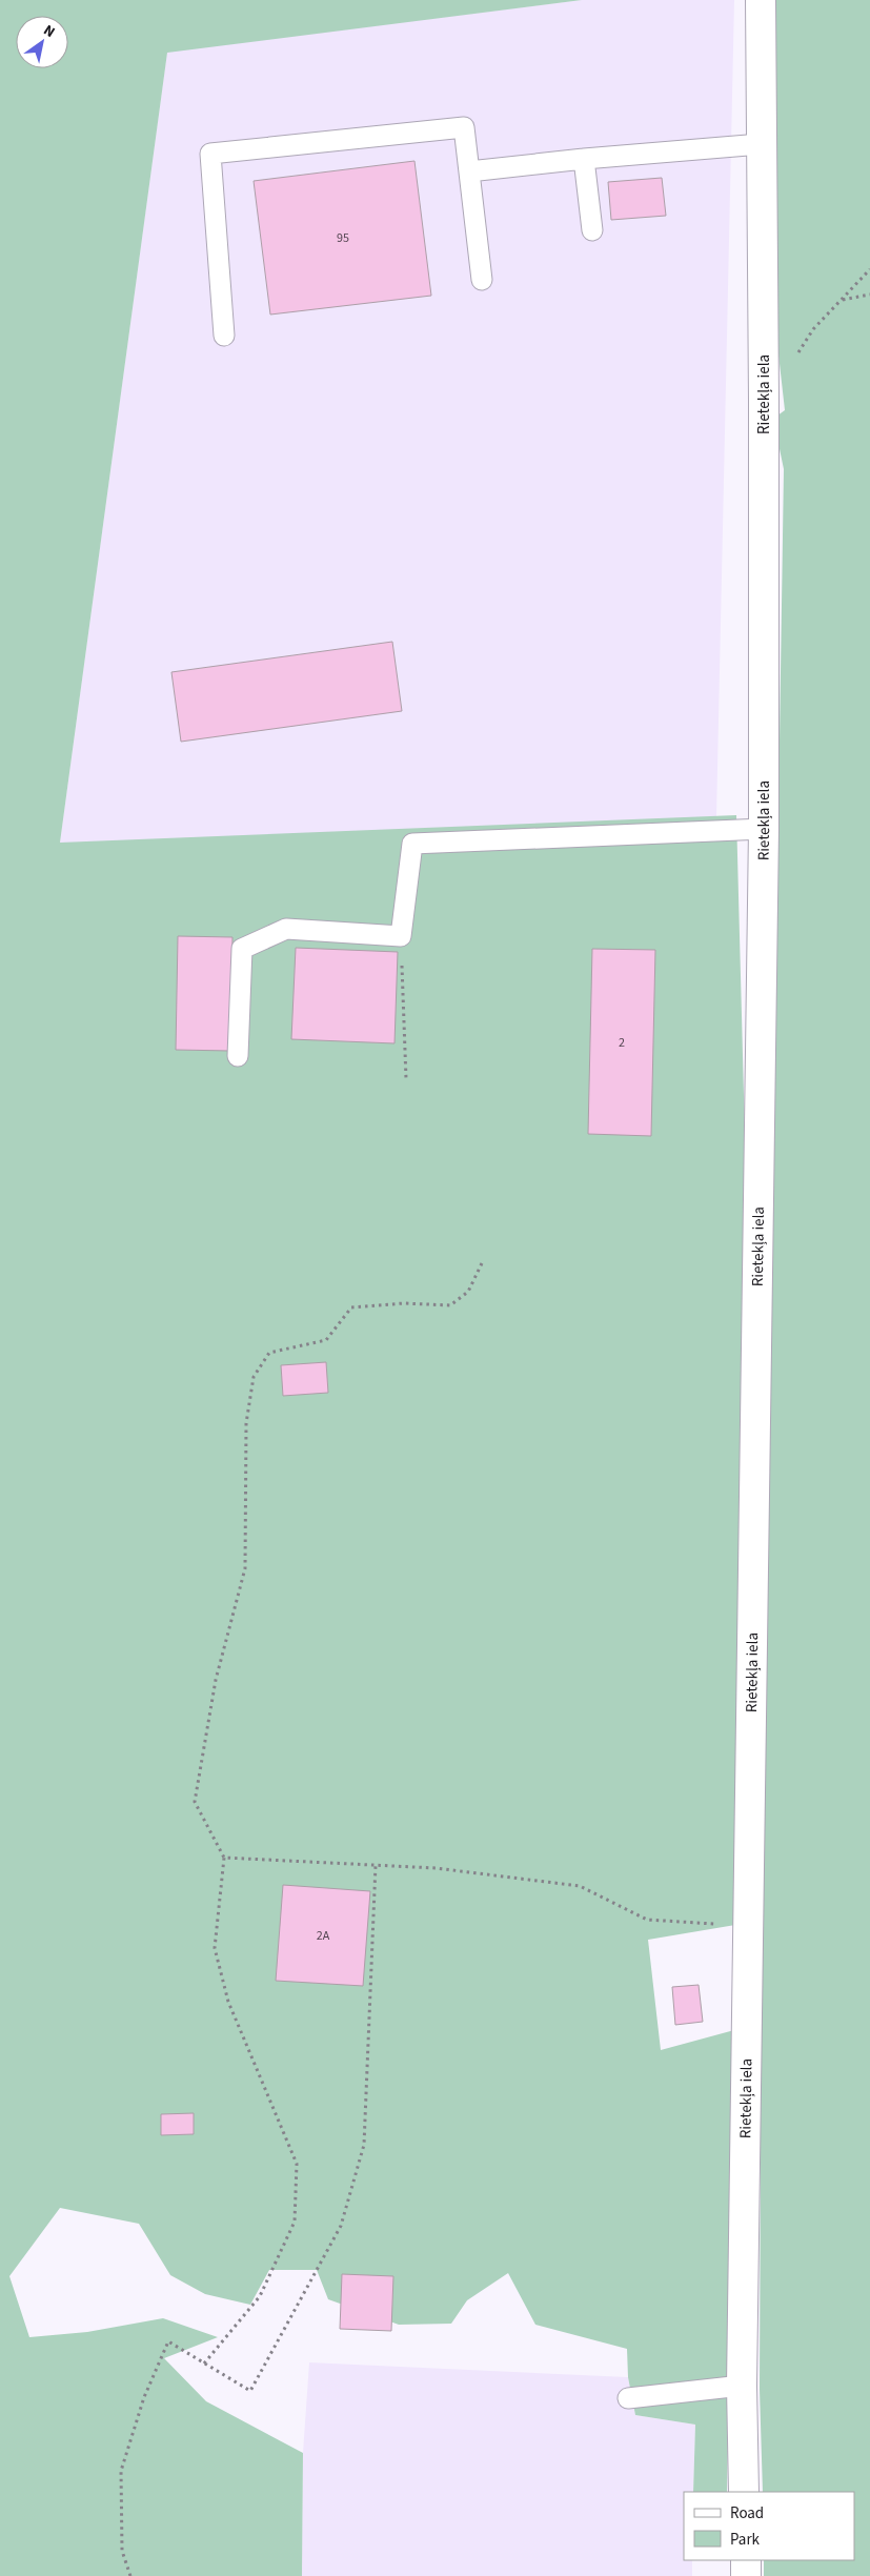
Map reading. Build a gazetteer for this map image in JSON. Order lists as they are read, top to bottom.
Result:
{
  "streets": {
    "street": ["Rietekļa iela"]
  },
  "house_numbers": ["95", "2", "2A"],
  "legend": ["Road", "Park"],
  "north": "top right"
}
